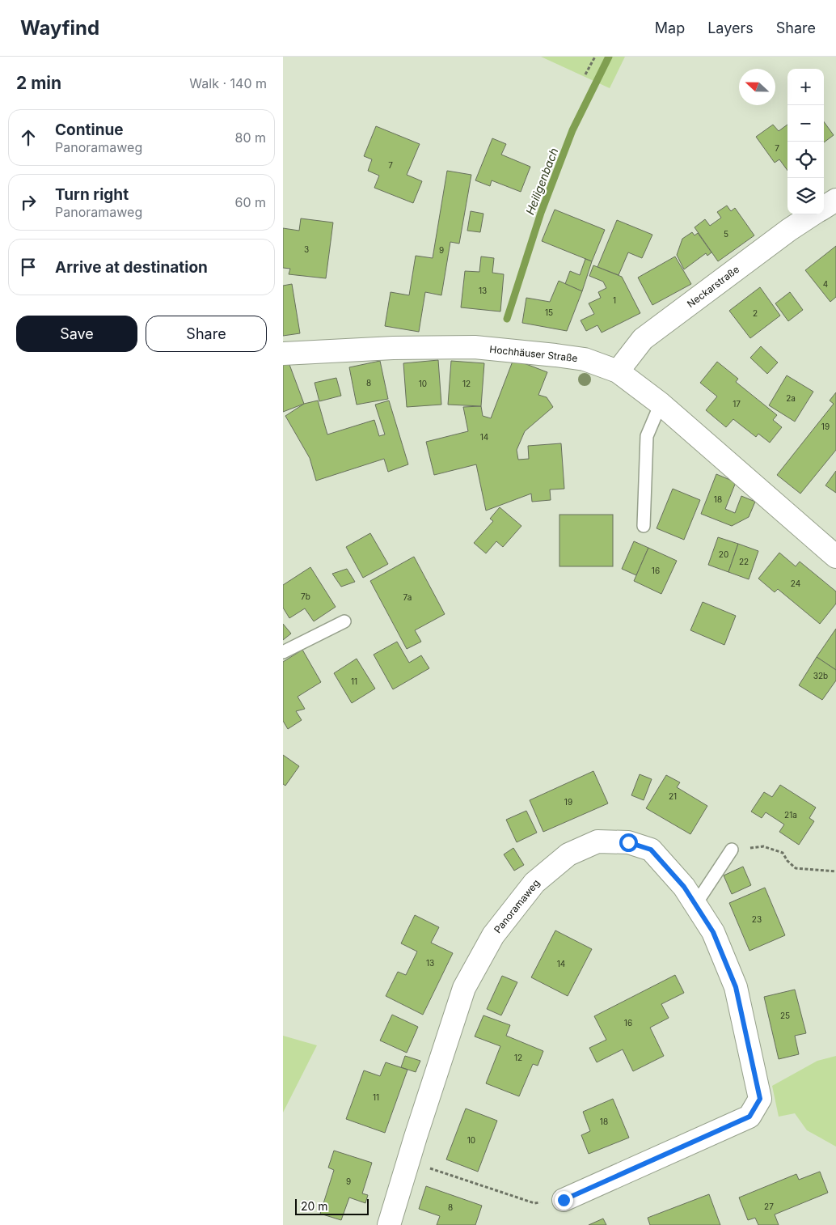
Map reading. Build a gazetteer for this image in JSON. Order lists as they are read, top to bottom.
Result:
{
  "streets": {
    "street": ["Neckarstraße", "Hochhäuser Straße", "Panoramaweg"]
  },
  "crossings": [
    ["Neckarstraße", "Hochhäuser Straße"]
  ],
  "water": ["Heiligenbach"],
  "house_numbers": [
    "7",
    "7",
    "5",
    "3",
    "9",
    "4",
    "13",
    "1",
    "15",
    "2",
    "8",
    "10",
    "12",
    "2a",
    "17",
    "19",
    "14",
    "18",
    "20",
    "22",
    "16",
    "24",
    "7b",
    "7a",
    "32b",
    "11",
    "21",
    "19",
    "21a",
    "23",
    "13",
    "14",
    "25",
    "16",
    "12",
    "11",
    "18",
    "10",
    "9",
    "27",
    "8"
  ],
  "scale_bar": "20 m",
  "north": "left",
  "page": {
    "header": "Wayfind",
    "nav": ["Map", "Layers", "Share"],
    "heading": ["2 min", "Walk · 140 m"],
    "map_buttons": ["+", "−"],
    "list": [
      ["Continue", "Panoramaweg", "80 m"],
      ["Turn right", "Panoramaweg", "60 m"],
      "Arrive at destination"
    ],
    "buttons": ["Save", "Share"],
    "scale": "20 m"
  }
}
